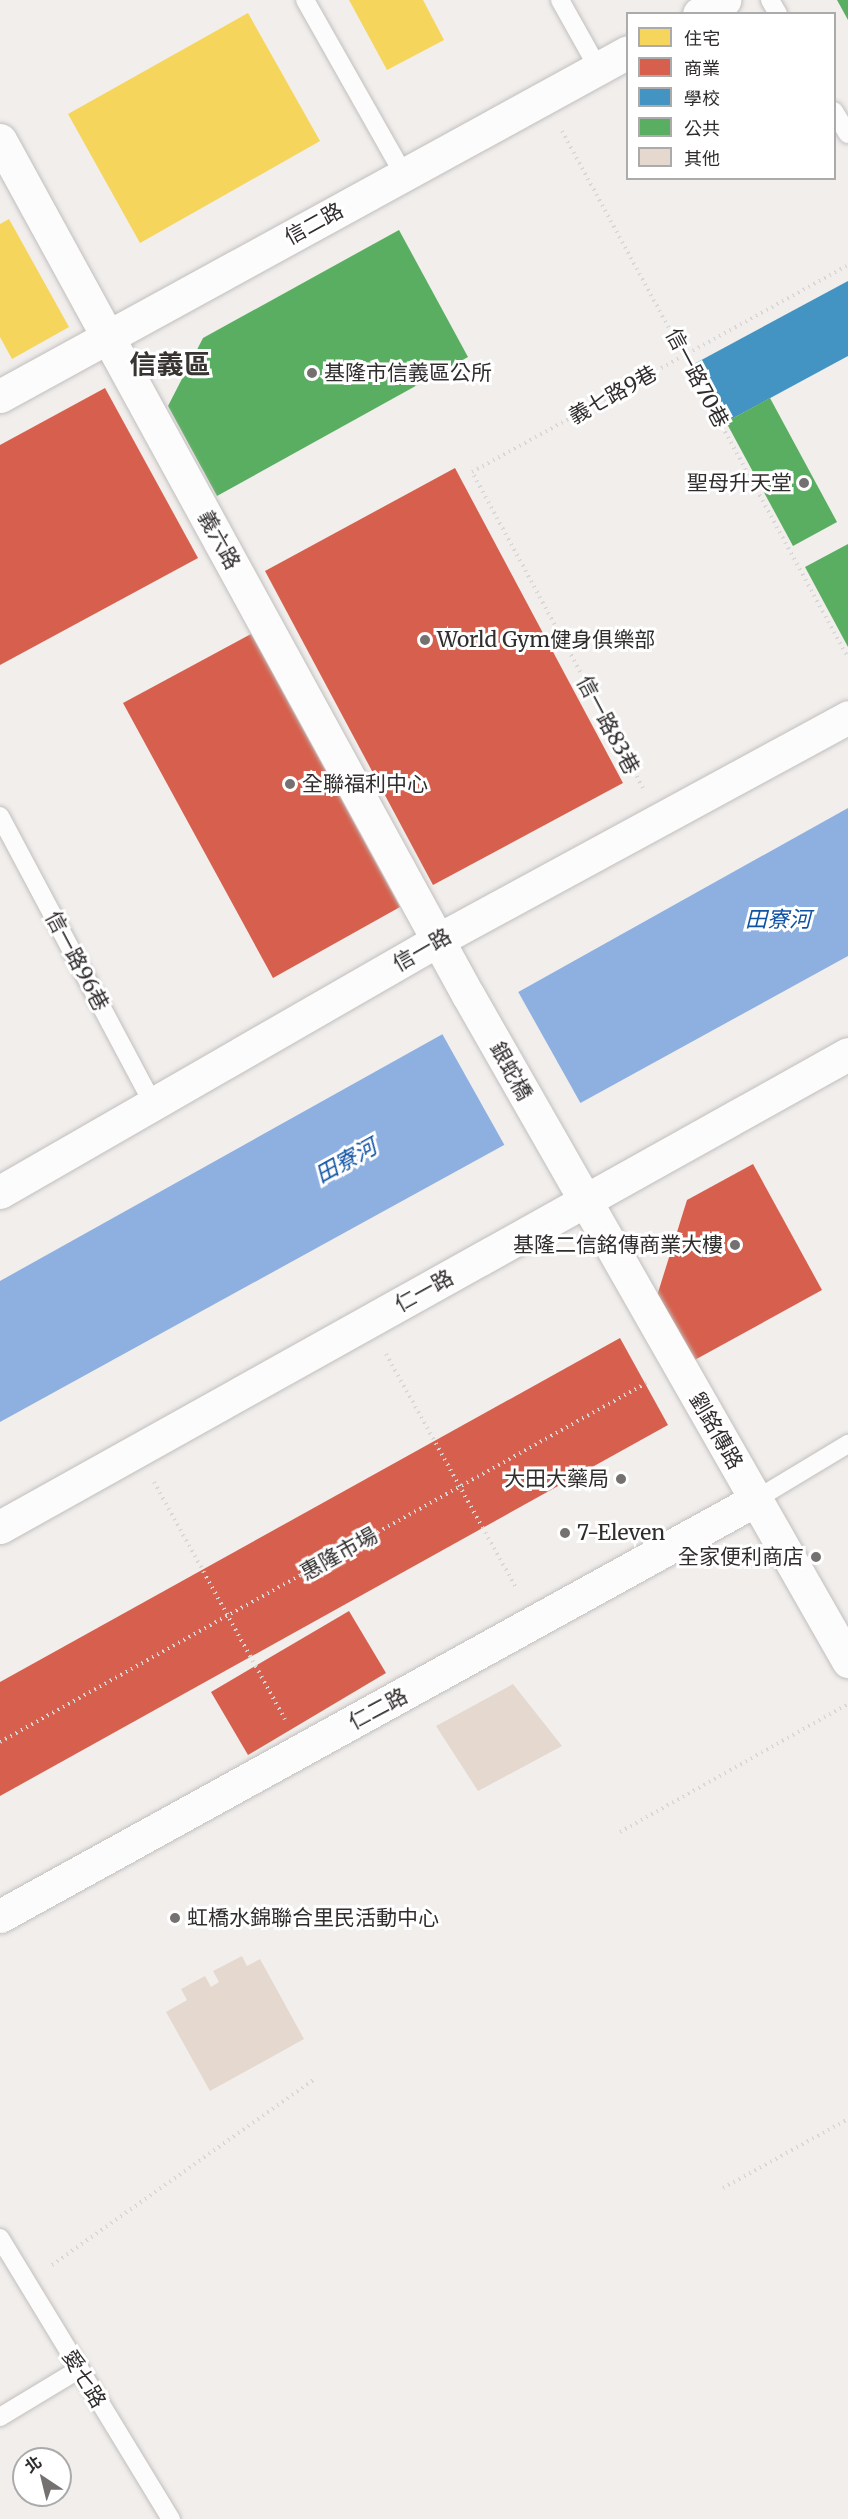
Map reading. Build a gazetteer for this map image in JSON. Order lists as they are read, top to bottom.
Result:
{
  "streets": {
    "street": [
      "信二路",
      "義六路",
      "信一路",
      "銀蛇橋",
      "仁一路",
      "劉銘傳路",
      "仁二路"
    ],
    "lane": ["信一路96巷", "愛七路"],
    "path": [
      "信一路70巷",
      "義七路9巷",
      "信一路83巷",
      "惠隆市場"
    ]
  },
  "crossings": [
    ["信二路", "信一路70巷"],
    ["信二路", "義六路"],
    ["信一路70巷", "義七路9巷"],
    ["義七路9巷", "信一路83巷"],
    ["義六路", "信一路"],
    ["義六路", "銀蛇橋"],
    ["信一路83巷", "信一路"],
    ["信一路", "信一路96巷"],
    ["信一路", "銀蛇橋"],
    ["銀蛇橋", "仁一路"],
    ["銀蛇橋", "劉銘傳路"],
    ["仁一路", "劉銘傳路"],
    ["劉銘傳路", "惠隆市場"],
    ["劉銘傳路", "仁二路"]
  ],
  "districts": ["信義區"],
  "water": ["田寮河"],
  "places": [
    "基隆市信義區公所",
    "聖母升天堂",
    "World Gym健身俱樂部",
    "全聯福利中心",
    "基隆二信銘傳商業大樓",
    "大田大藥局",
    "7-Eleven",
    "全家便利商店",
    "虹橋水錦聯合里民活動中心"
  ],
  "legend": [
    "住宅",
    "商業",
    "學校",
    "公共",
    "其他"
  ],
  "north": "top left"
}
